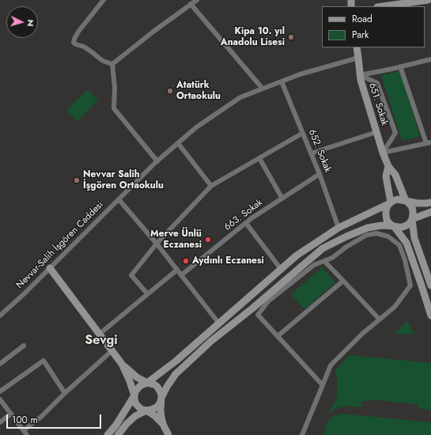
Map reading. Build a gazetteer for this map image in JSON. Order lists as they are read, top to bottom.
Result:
{
  "streets": {
    "street": [
      "651. Sokak",
      "652. Sokak",
      "663. Sokak",
      "Nevvar-Salih İşgören Caddesi"
    ]
  },
  "crossings": [
    ["651. Sokak", "Nevvar-Salih İşgören Caddesi"],
    ["652. Sokak", "663. Sokak"],
    ["652. Sokak", "Nevvar-Salih İşgören Caddesi"]
  ],
  "districts": ["Sevgi"],
  "places": [
    "Kipa 10. yıl Anadolu Lisesi",
    "Atatürk Ortaokulu",
    "Nevvar Salih İşgören Ortaokulu",
    "Merve Ünlü Eczanesi",
    "Aydınlı Eczanesi"
  ],
  "legend": ["Road", "Park"],
  "scale_bar": "100 m",
  "north": "right"
}
